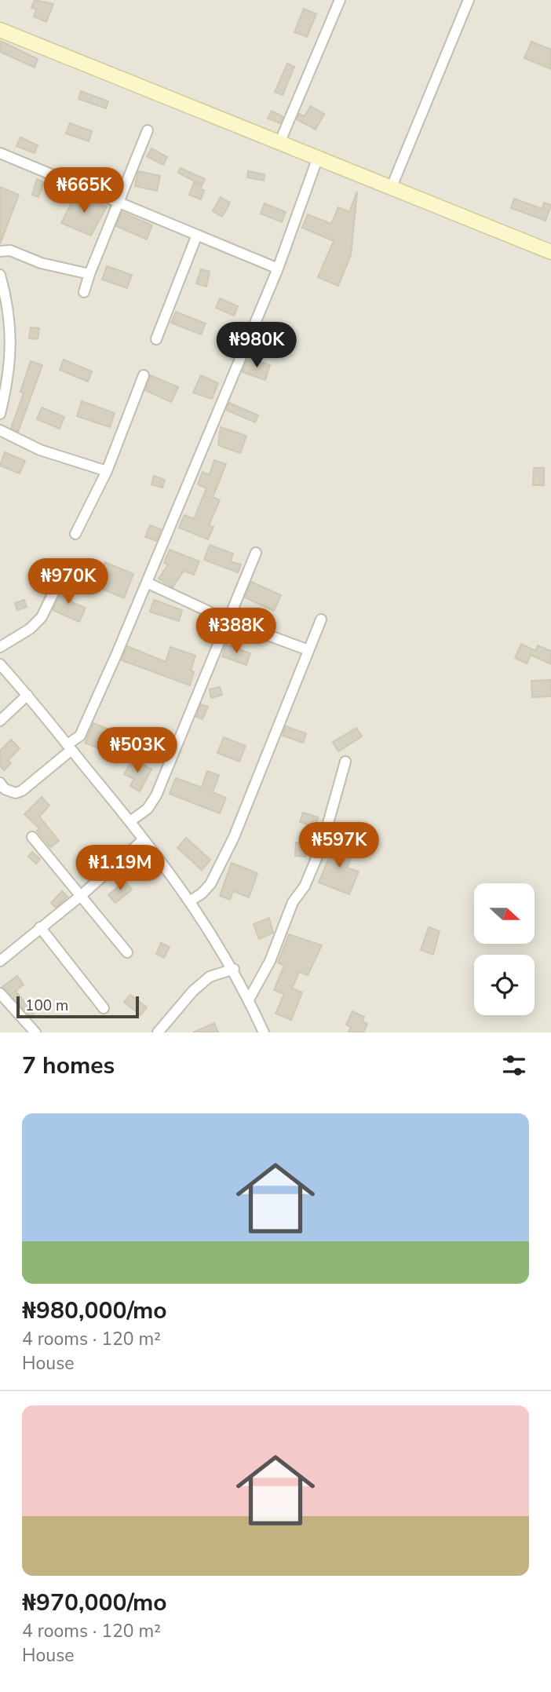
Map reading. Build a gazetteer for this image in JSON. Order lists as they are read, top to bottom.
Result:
{
  "scale_bar": "100 m",
  "north": "right",
  "page": {
    "price": [
      "₦665K",
      "₦980K",
      "₦970K",
      "₦388K",
      "₦503K",
      "₦597K",
      "₦1.19M"
    ],
    "scale": "100 m",
    "heading": "7 homes",
    "list": [
      {
        "name": "₦980,000/mo",
        "note": "4 rooms · 120 m² · House"
      },
      {
        "name": "₦970,000/mo",
        "note": "4 rooms · 120 m² · House"
      }
    ]
  }
}
